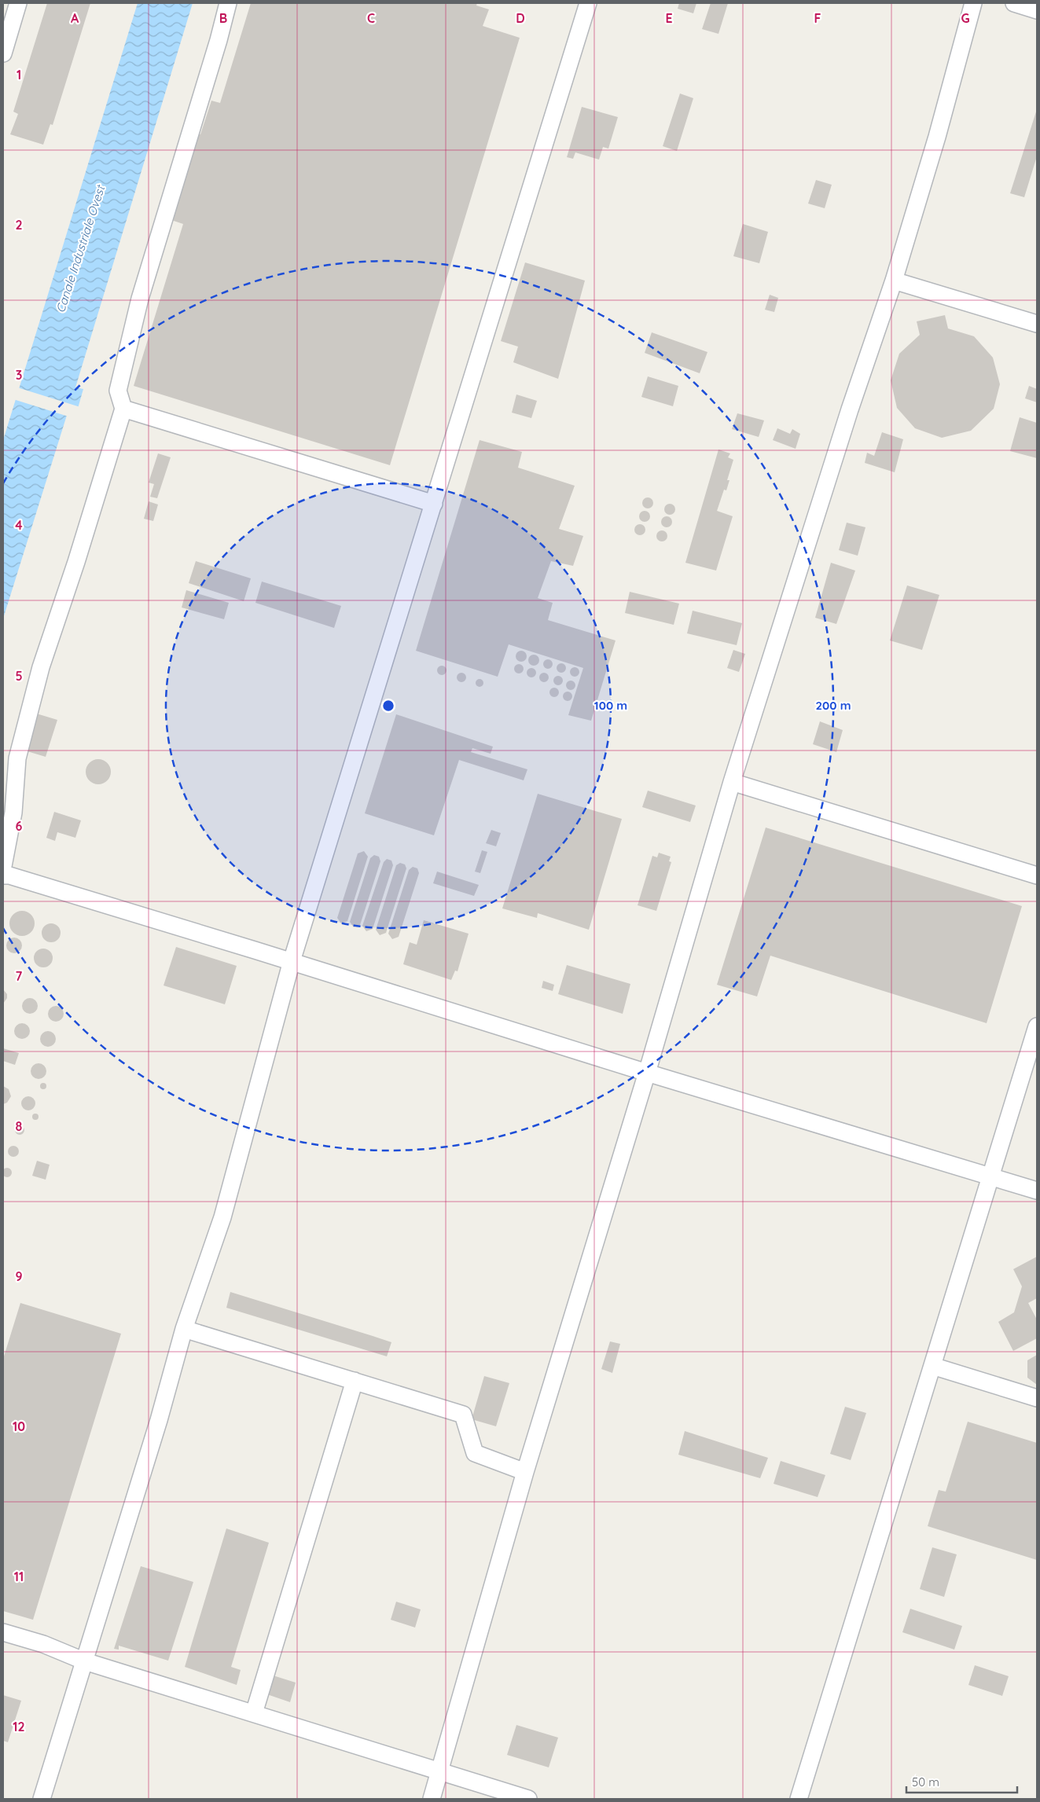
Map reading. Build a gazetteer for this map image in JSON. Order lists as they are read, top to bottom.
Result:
{
  "water": ["Canale Industriale Ovest"],
  "scale_bar": "50 m",
  "grid": {
    "columns": [
      "A",
      "B",
      "C",
      "D",
      "E",
      "F",
      "G"
    ],
    "rows": [
      "1",
      "2",
      "3",
      "4",
      "5",
      "6",
      "7",
      "8",
      "9",
      "10",
      "11",
      "12"
    ]
  },
  "rings": ["100 m", "200 m"]
}
